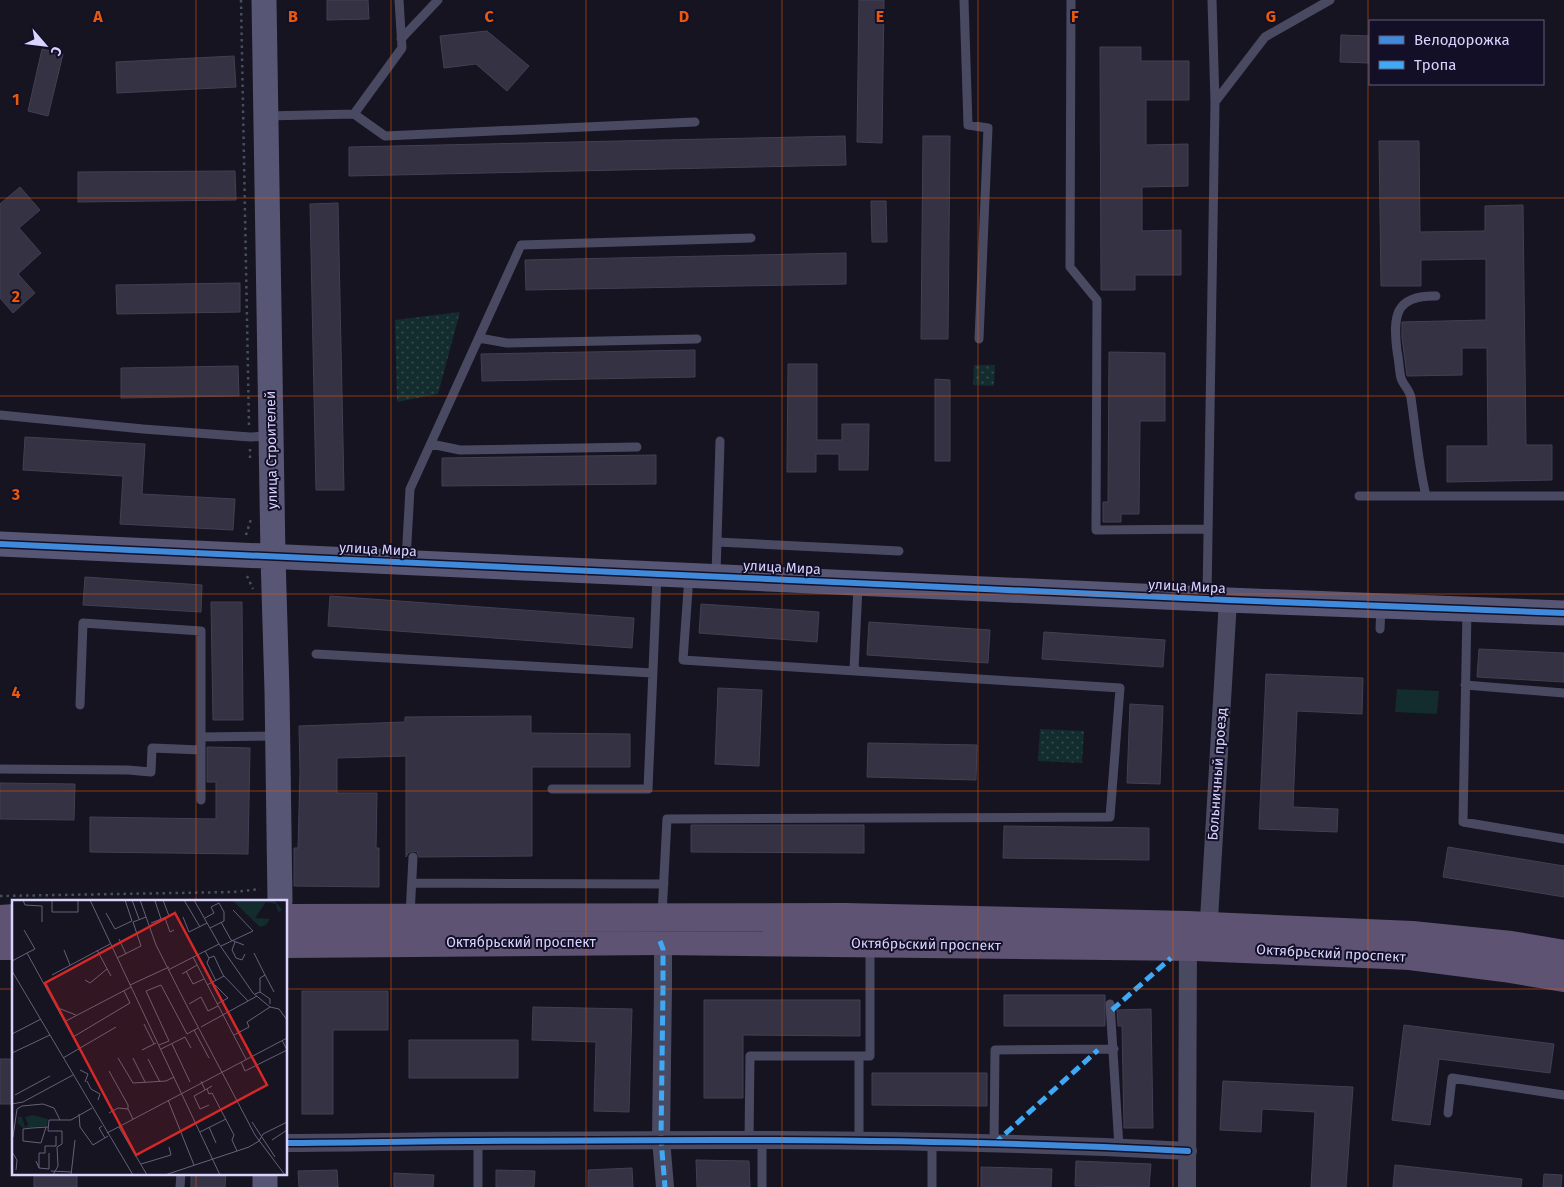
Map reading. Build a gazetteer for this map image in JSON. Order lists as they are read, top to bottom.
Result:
{
  "streets": {
    "main road": ["Октябрьский проспект"],
    "street": ["улица Строителей", "улица Мира", "Больничный проезд"]
  },
  "crossings": [
    ["улица Строителей", "улица Мира"],
    ["улица Мира", "Больничный проезд"],
    ["Больничный проезд", "Октябрьский проспект"]
  ],
  "legend": ["Велодорожка", "Тропа"],
  "north": "bottom right",
  "grid": {
    "columns": [
      "A",
      "B",
      "C",
      "D",
      "E",
      "F",
      "G"
    ],
    "rows": [
      "1",
      "2",
      "3",
      "4"
    ]
  }
}
